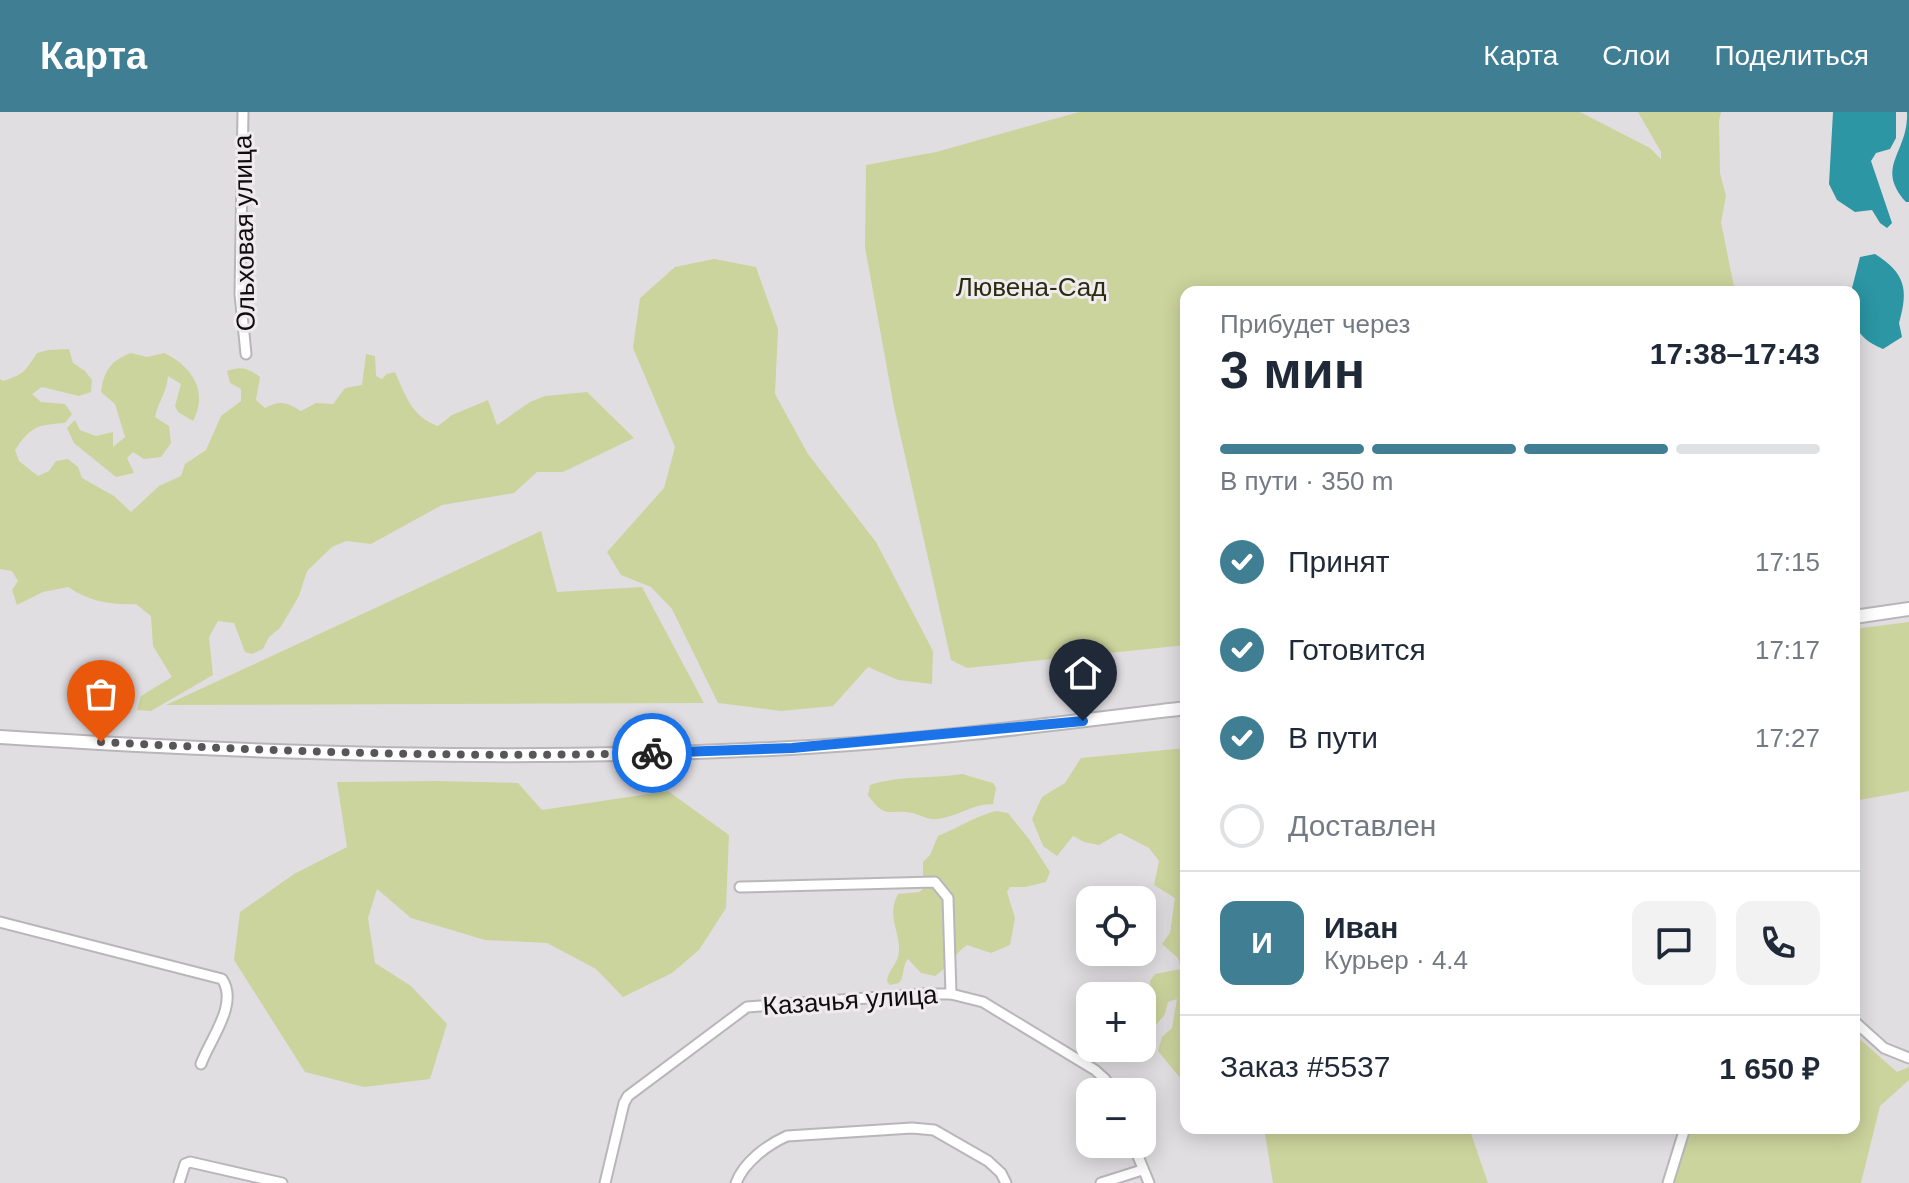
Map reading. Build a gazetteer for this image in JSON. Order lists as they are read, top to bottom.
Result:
{
  "streets": {
    "street": ["Ольховая улица", "Казачья улица"]
  },
  "parks": ["Лювена-Сад"],
  "page": {
    "header": "Карта",
    "nav": ["Карта", "Слои", "Поделиться"],
    "heading": ["3 мин", "Прибудет через", "17:38–17:43"],
    "panel": [
      "Иван",
      "Курьер · 4.4",
      "Заказ #5537",
      "1 650 ₽"
    ],
    "bar": "В пути · 350 m",
    "list": [
      ["Принят", "17:15"],
      ["Готовится", "17:17"],
      ["В пути", "17:27"],
      "Доставлен"
    ],
    "map_buttons": ["+", "−"],
    "round": "И"
  }
}
